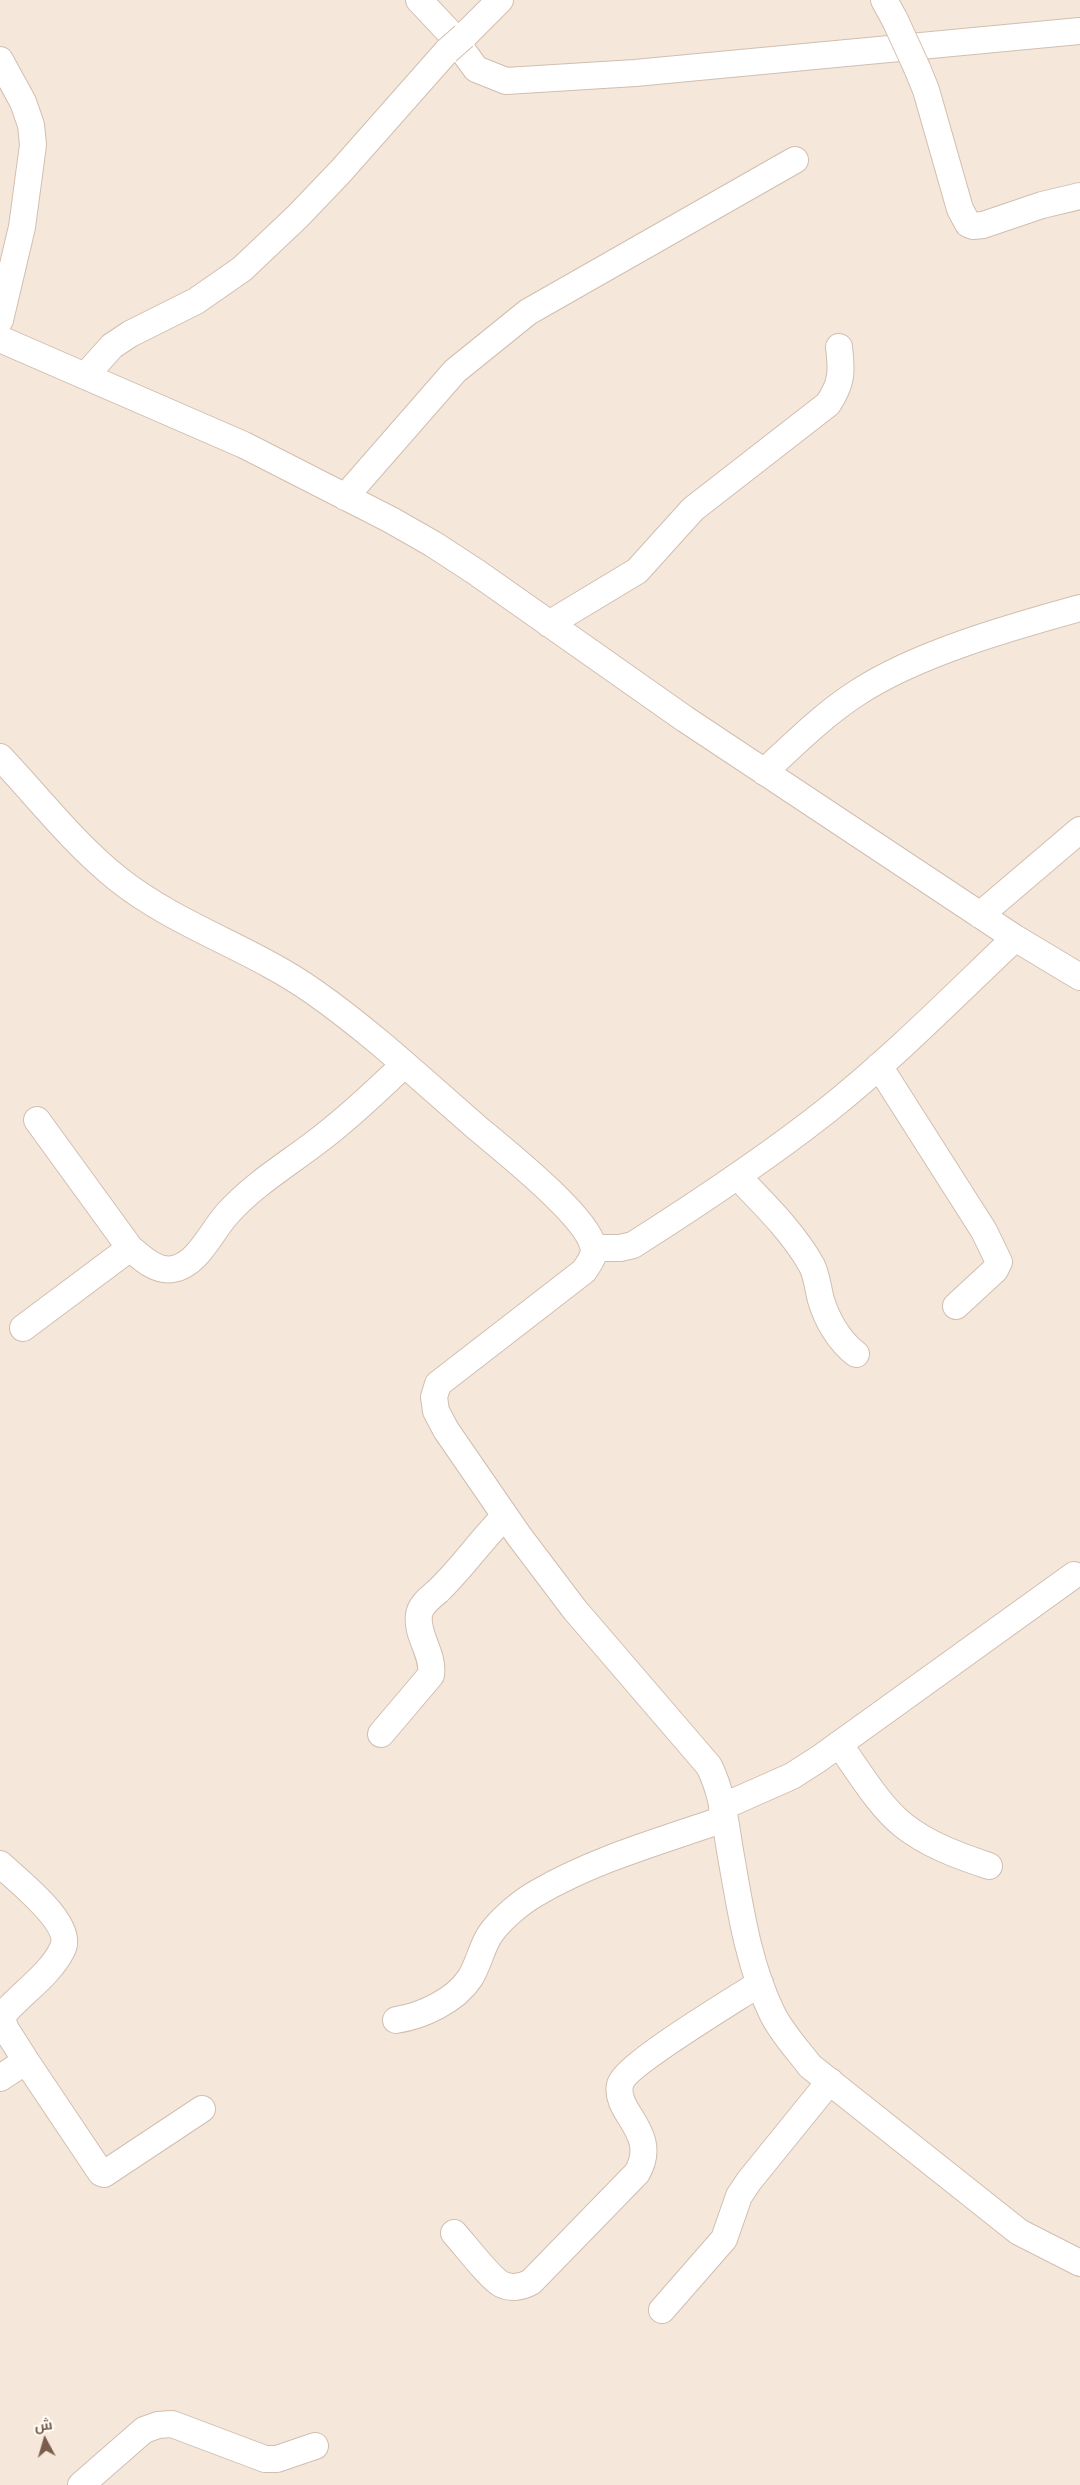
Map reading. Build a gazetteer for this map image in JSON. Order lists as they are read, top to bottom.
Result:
{
  "north": "top"
}
